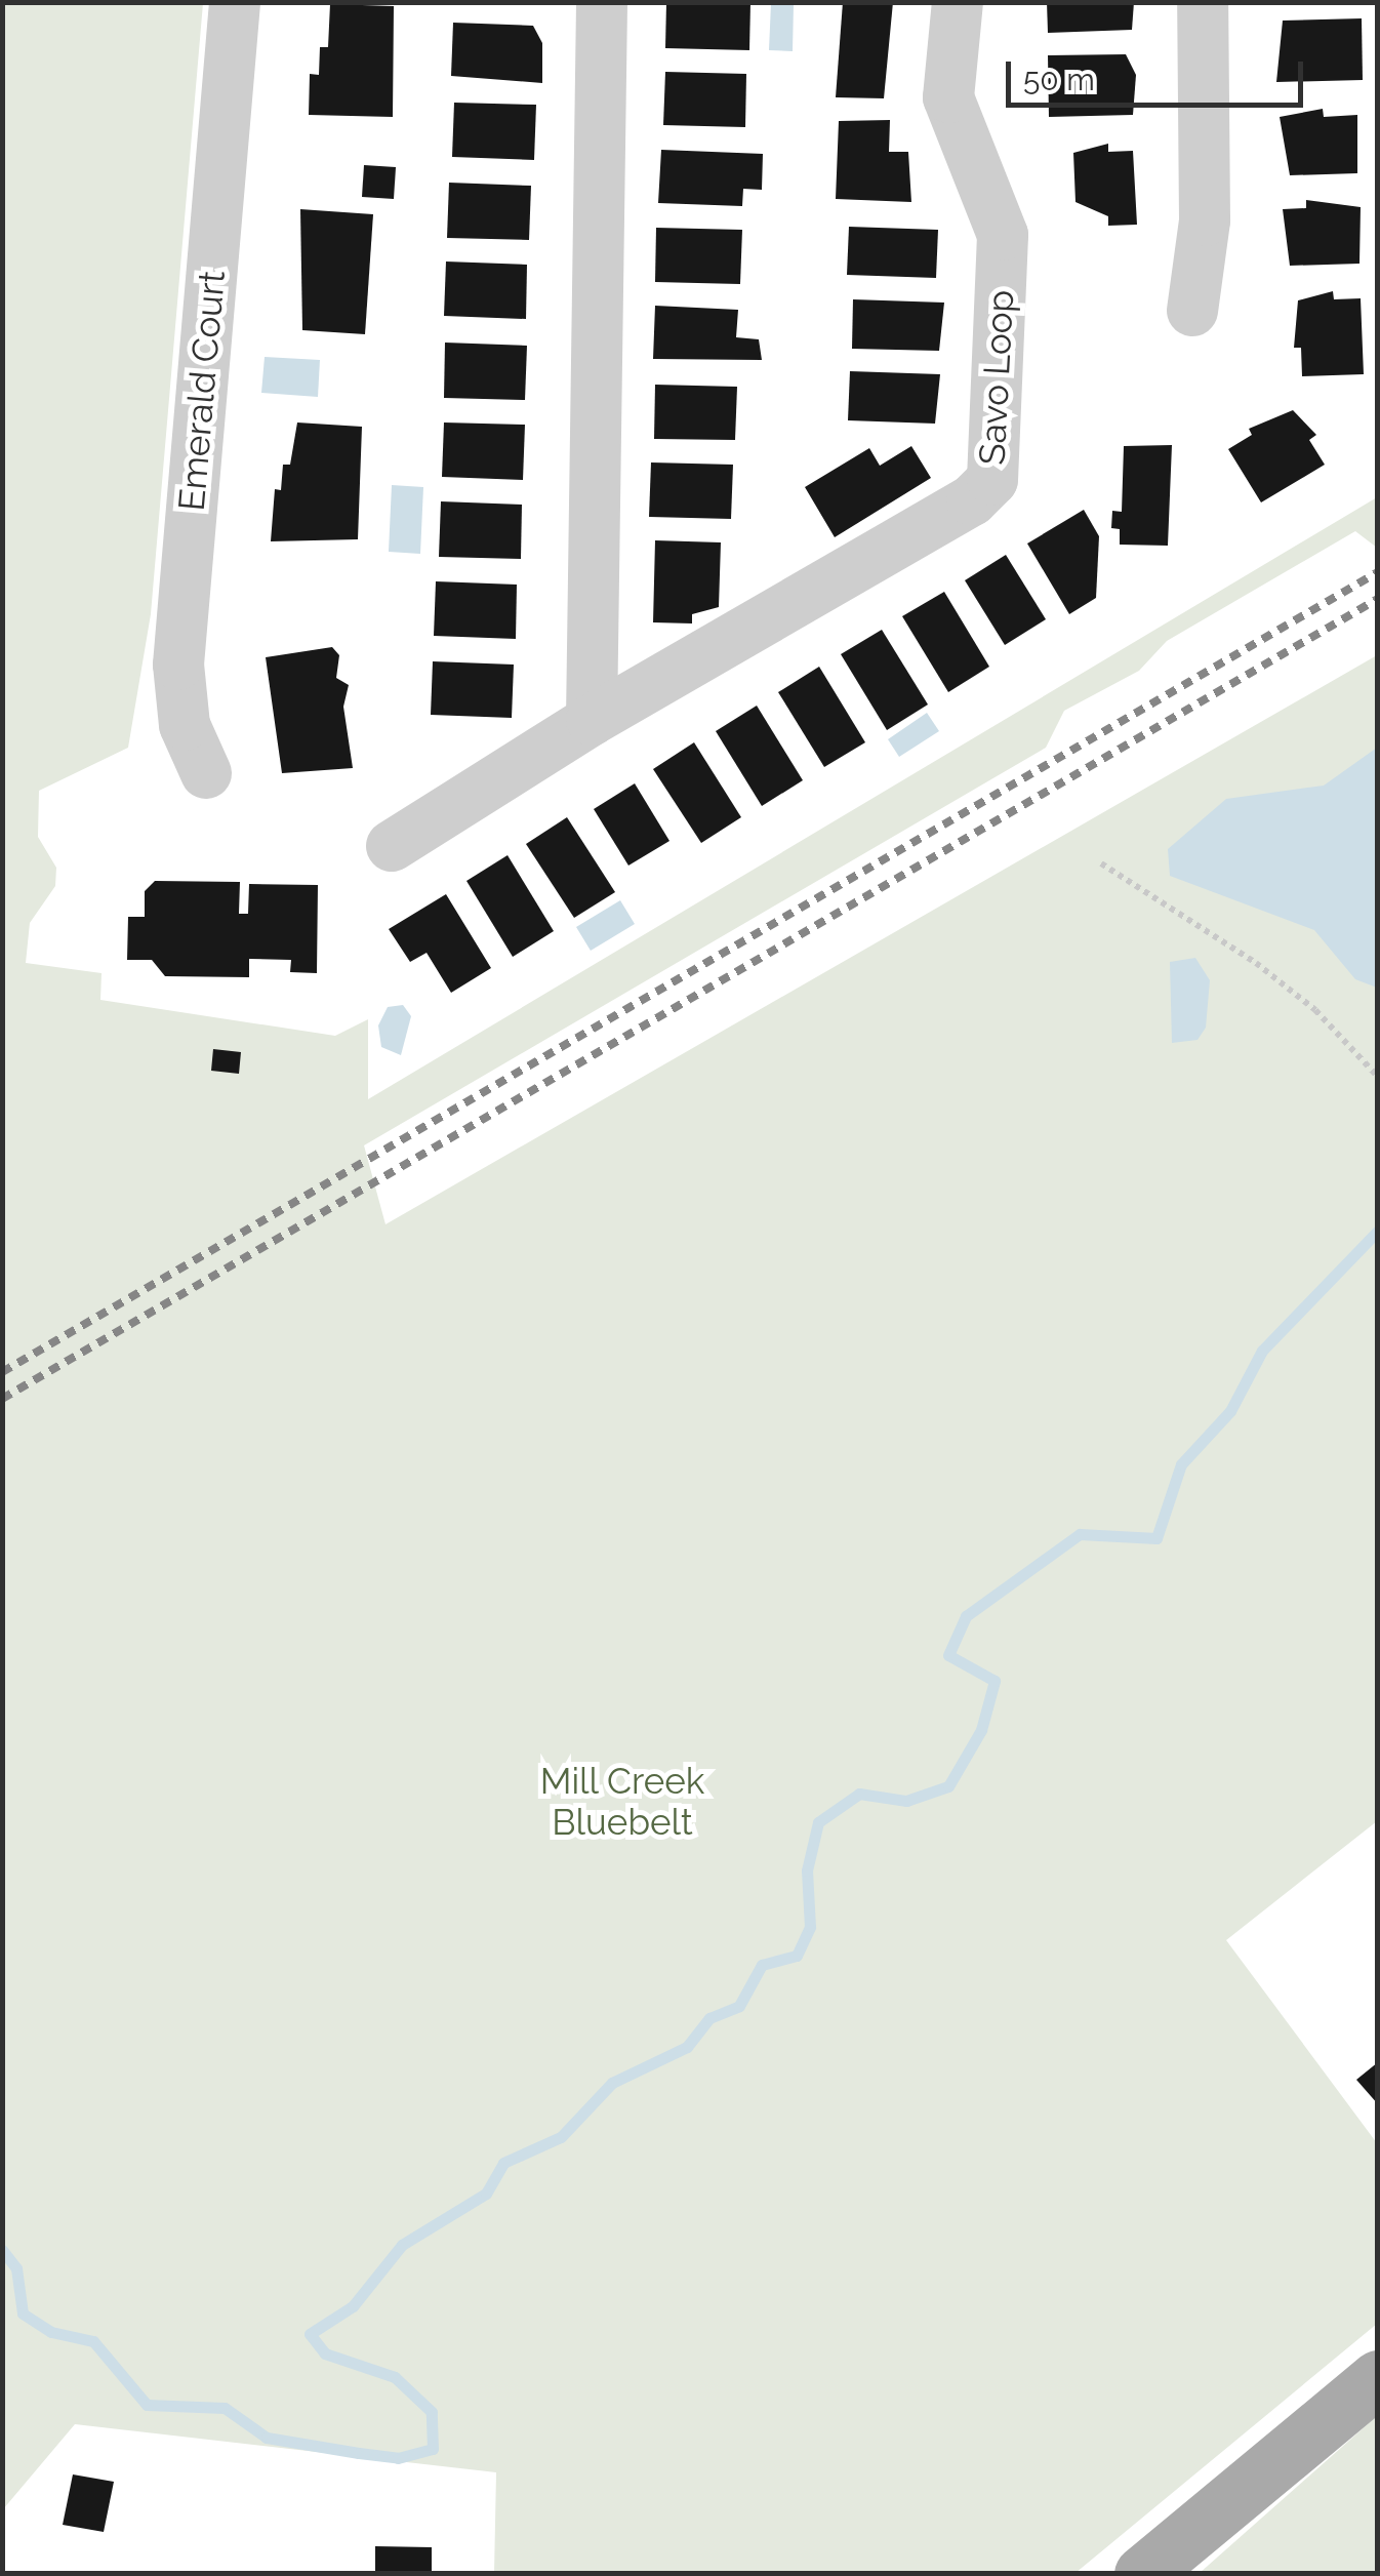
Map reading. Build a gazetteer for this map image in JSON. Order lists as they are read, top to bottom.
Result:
{
  "streets": {
    "street": ["Savo Loop", "Emerald Court"]
  },
  "parks": ["Mill Creek Bluebelt"],
  "scale_bar": "50 m"
}
